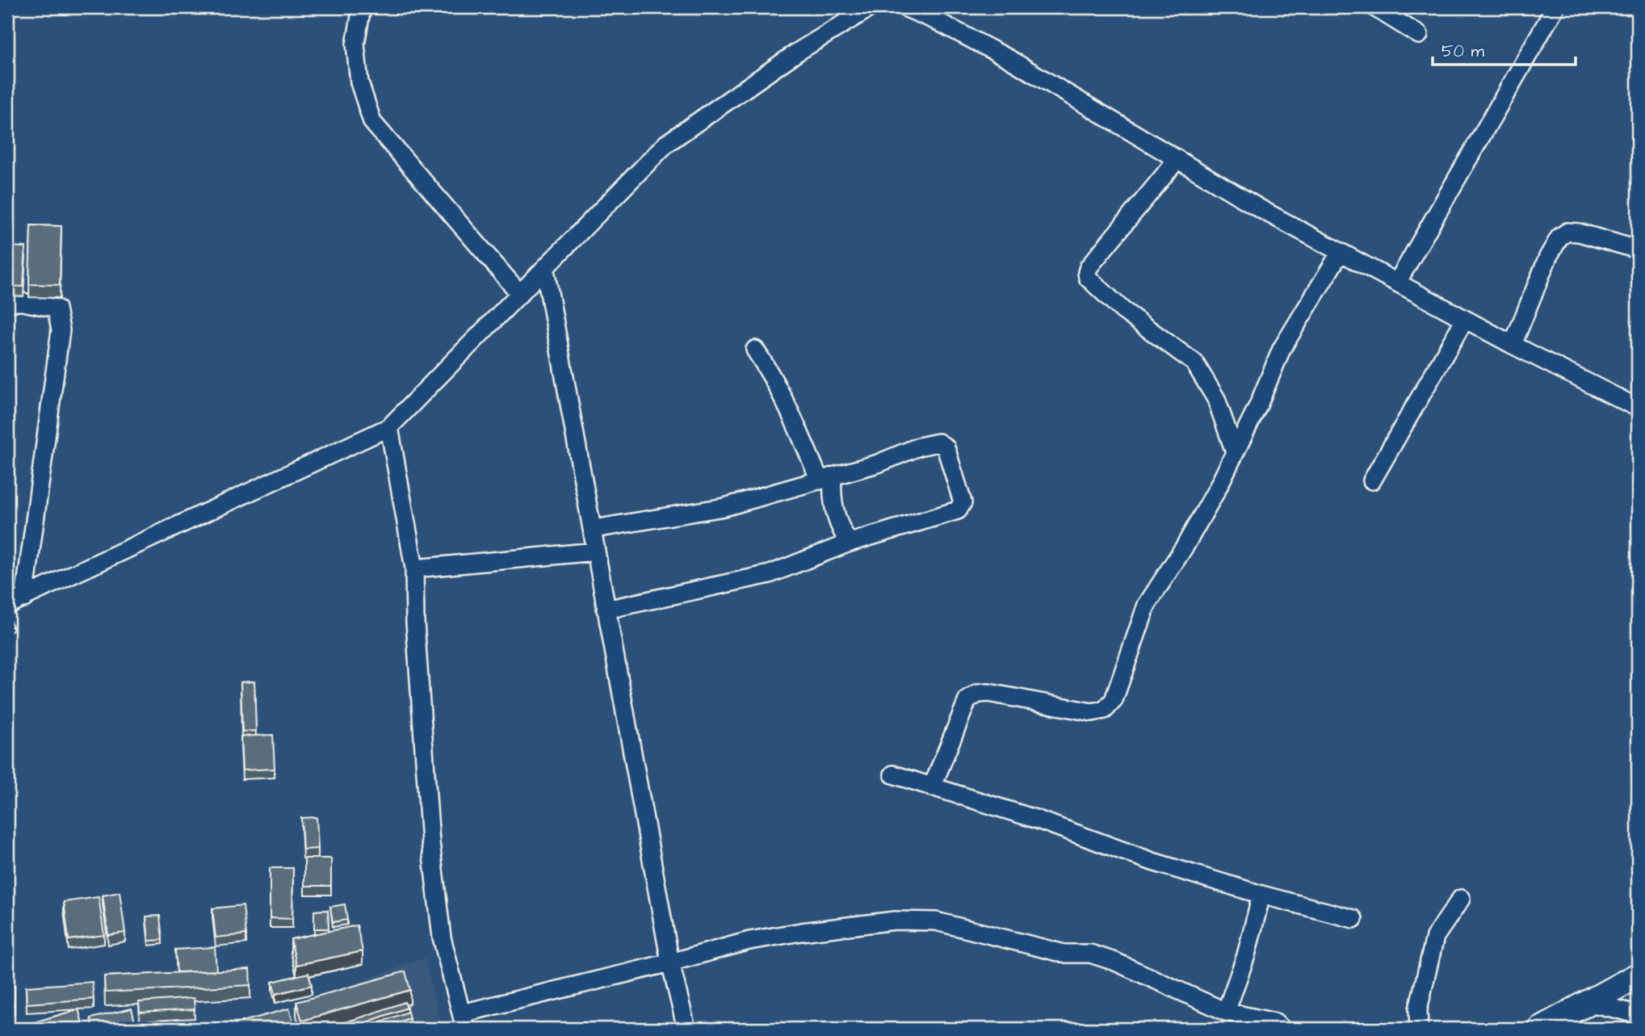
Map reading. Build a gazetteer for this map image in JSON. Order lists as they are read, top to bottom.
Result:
{
  "scale_bar": "50 m"
}
